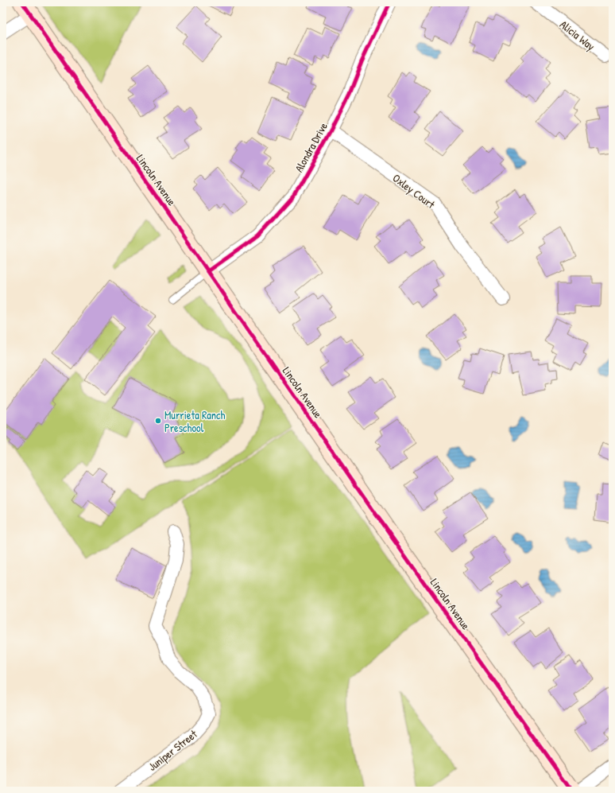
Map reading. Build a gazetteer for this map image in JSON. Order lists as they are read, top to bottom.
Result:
{
  "streets": {
    "street": [
      "Alicia Way",
      "Alondra Drive",
      "Lincoln Avenue",
      "Oxley Court",
      "Juniper Street"
    ]
  },
  "crossings": [
    ["Alondra Drive", "Lincoln Avenue"],
    ["Alondra Drive", "Oxley Court"]
  ],
  "places": ["Murrieta Ranch Preschool"]
}
